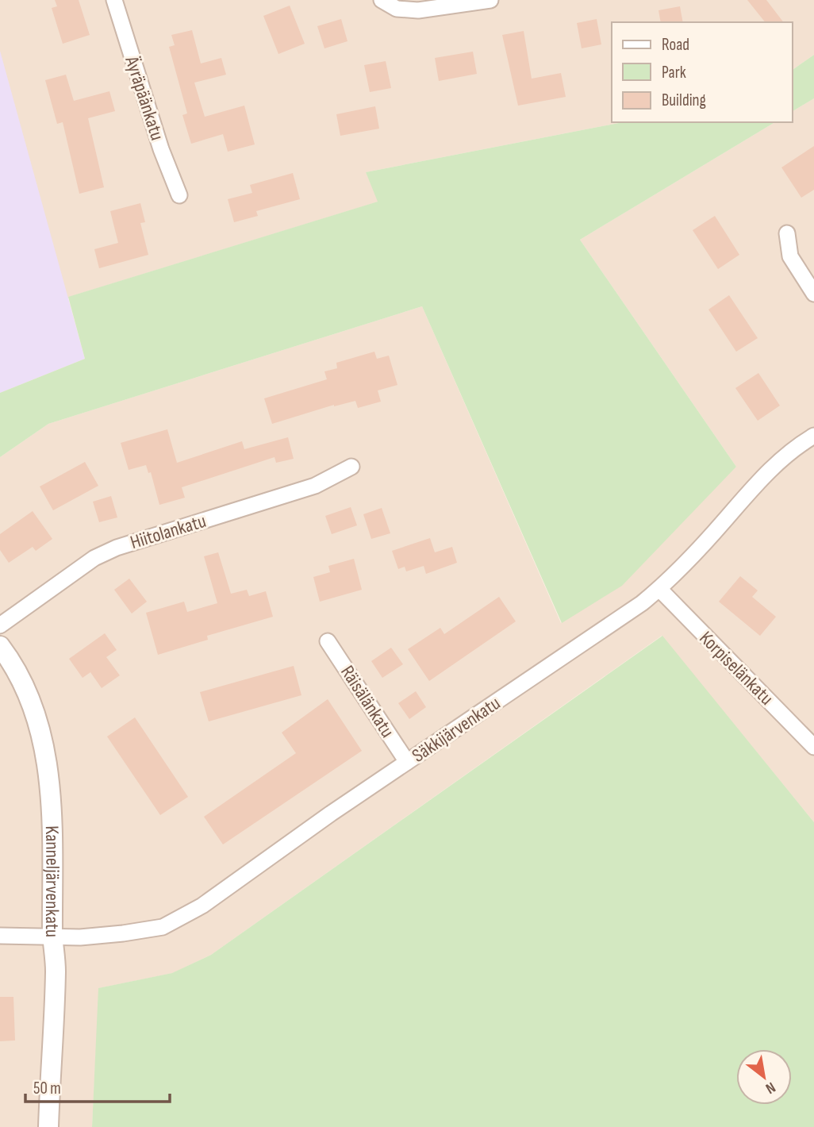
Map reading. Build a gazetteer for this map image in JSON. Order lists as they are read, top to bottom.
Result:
{
  "streets": {
    "street": [
      "Äyräpäänkatu",
      "Hiitolankatu",
      "Korpiselänkatu",
      "Räisälänkatu",
      "Säkkijärvenkatu",
      "Kanneljärvenkatu"
    ]
  },
  "crossings": [
    ["Korpiselänkatu", "Säkkijärvenkatu"],
    ["Räisälänkatu", "Säkkijärvenkatu"],
    ["Säkkijärvenkatu", "Kanneljärvenkatu"]
  ],
  "legend": ["Road", "Park", "Building"],
  "scale_bar": "50 m",
  "north": "bottom right"
}
